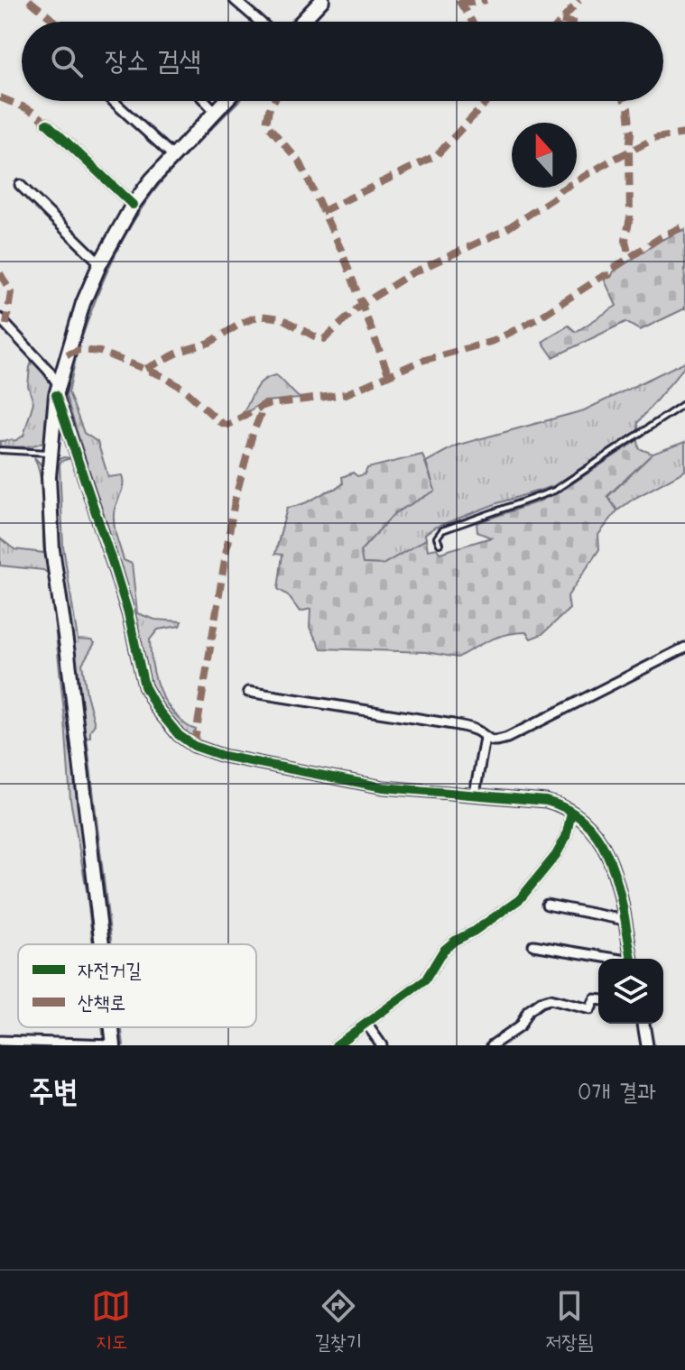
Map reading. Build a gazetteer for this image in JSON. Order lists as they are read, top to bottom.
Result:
{
  "legend": ["자전거길", "산책로"],
  "north": "top",
  "page": {
    "search": "장소 검색",
    "heading": ["주변", "0개 결과"],
    "nav": ["지도", "길찾기", "저장됨"]
  }
}
